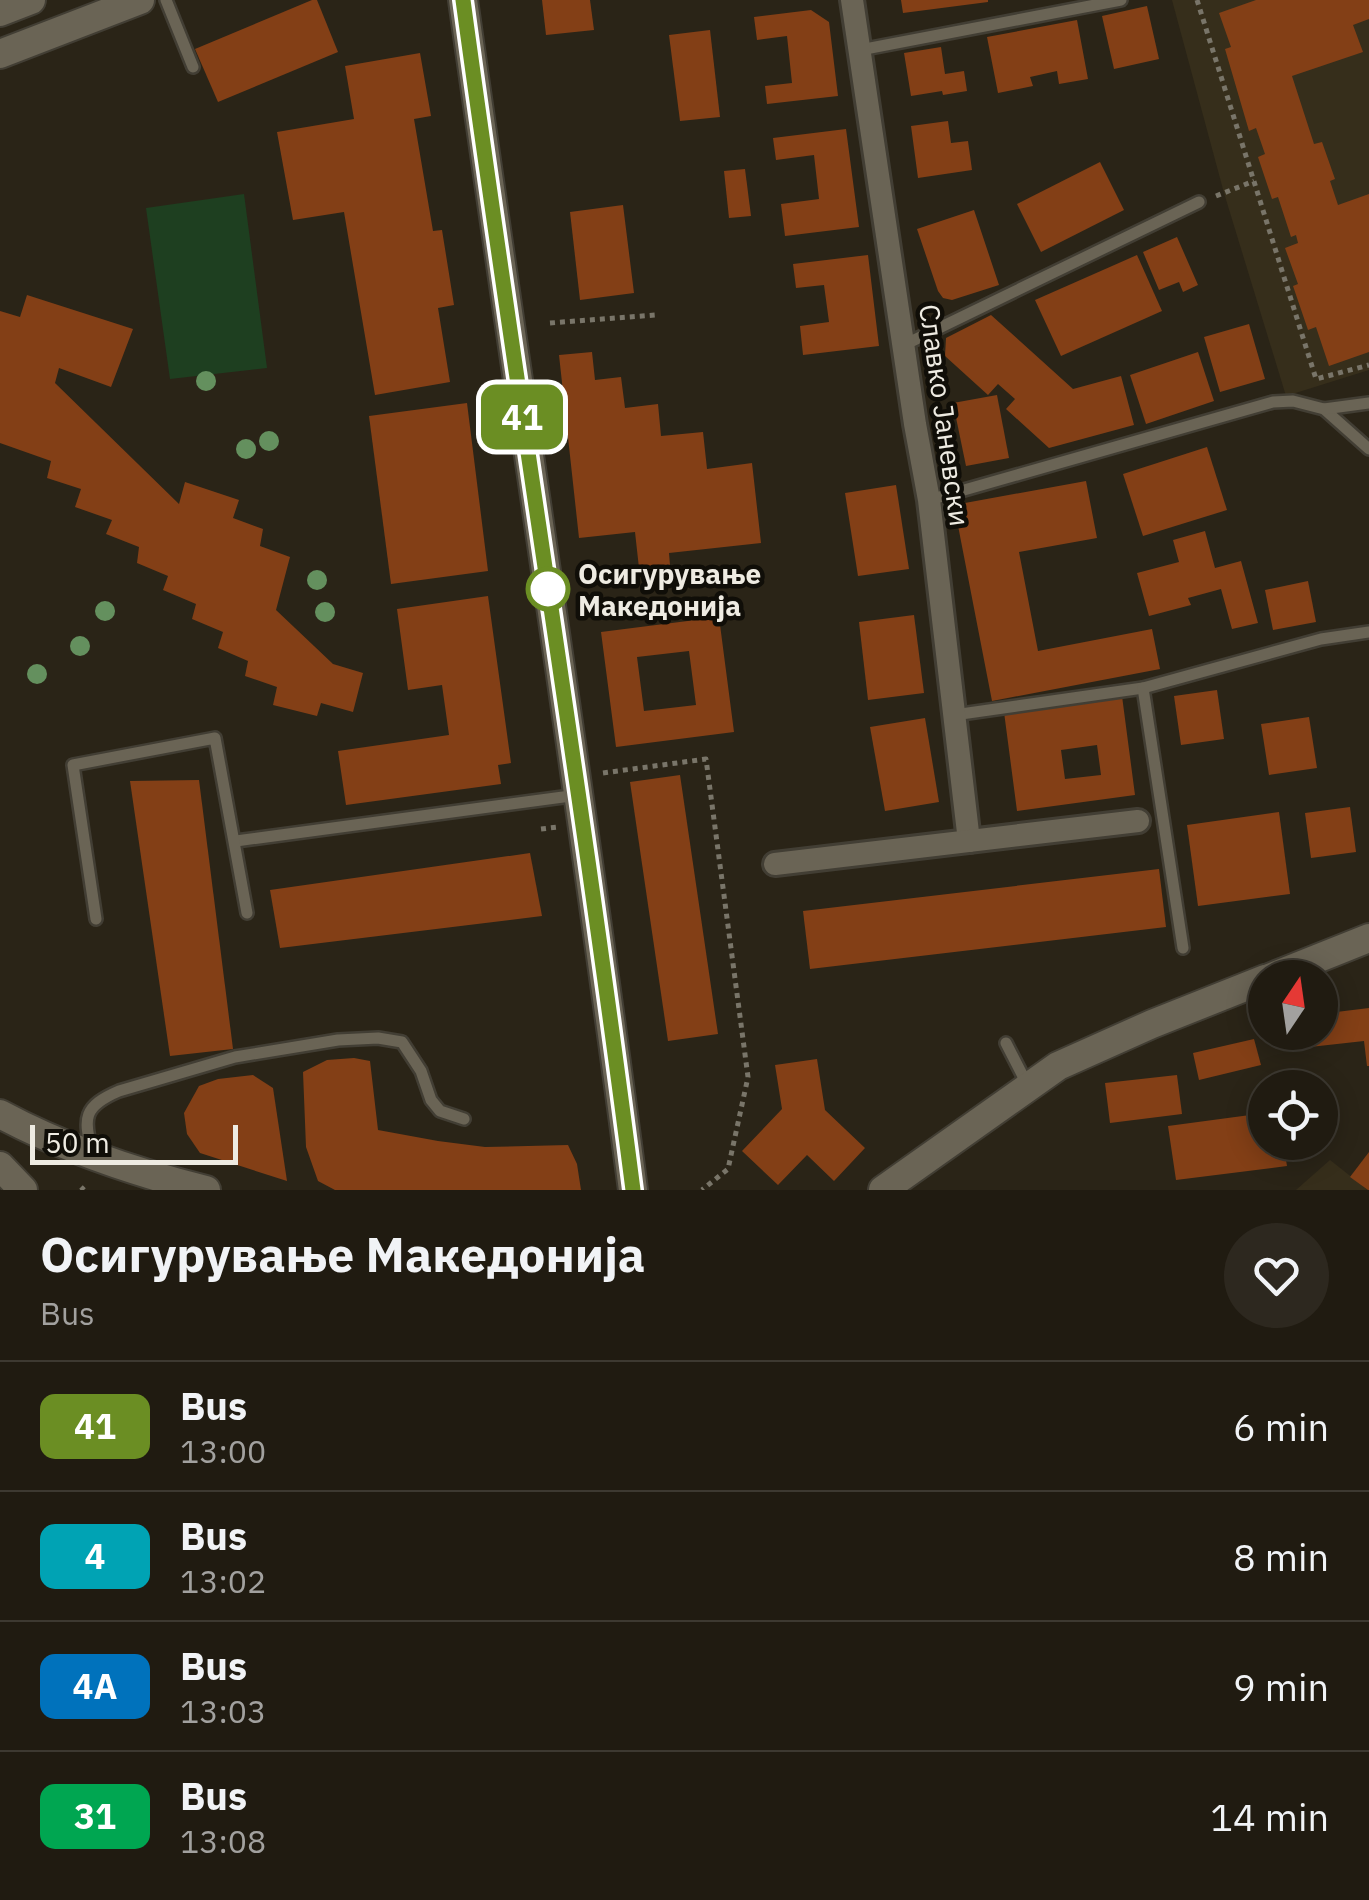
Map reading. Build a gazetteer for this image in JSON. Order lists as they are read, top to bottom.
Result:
{
  "streets": {
    "street": ["Славко Јаневски"]
  },
  "places": ["Осигурување Македонија"],
  "lines": ["bus line 41"],
  "scale_bar": "50 m",
  "north": "top",
  "page": {
    "on_map": "41",
    "scale": "50 m",
    "heading": ["Осигурување Македонија", "Bus"],
    "list": [
      {
        "mark": "41",
        "name": "Bus",
        "note": "13:00",
        "value": "6 min"
      },
      {
        "mark": "4",
        "name": "Bus",
        "note": "13:02",
        "value": "8 min"
      },
      {
        "mark": "4A",
        "name": "Bus",
        "note": "13:03",
        "value": "9 min"
      },
      {
        "mark": "31",
        "name": "Bus",
        "note": "13:08",
        "value": "14 min"
      }
    ]
  }
}
